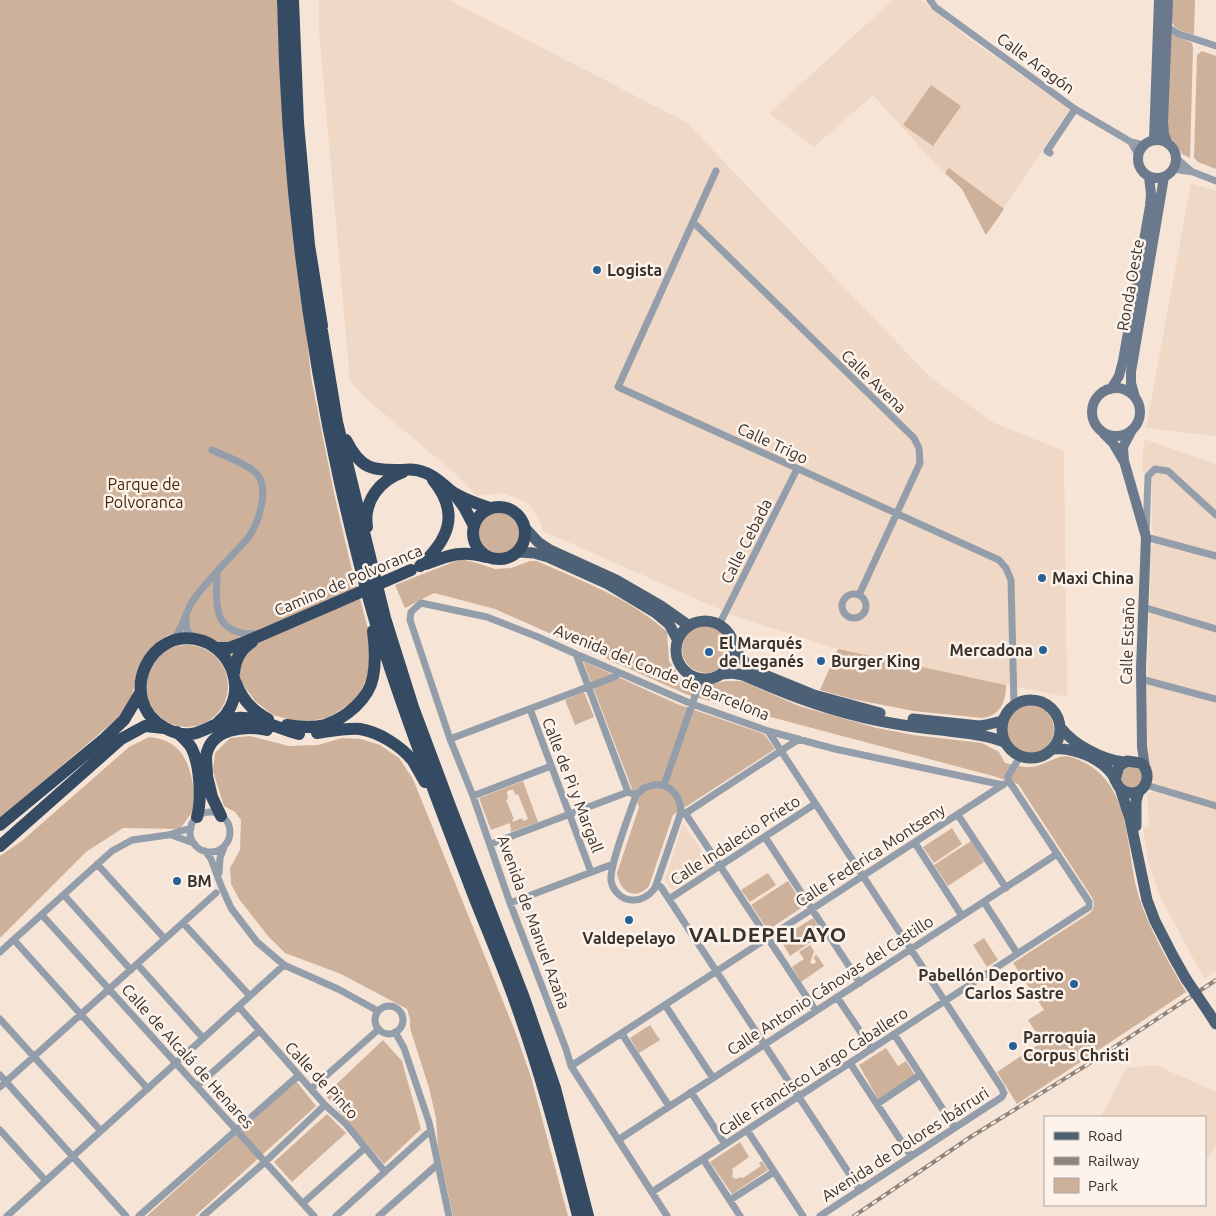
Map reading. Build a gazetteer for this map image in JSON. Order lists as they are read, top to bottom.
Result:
{
  "streets": {
    "highway": ["Camino de Polvoranca"],
    "main road": ["Ronda Oeste", "Calle Estaño"],
    "street": [
      "Calle Aragón",
      "Calle Avena",
      "Calle Trigo",
      "Calle Cebada",
      "Avenida del Conde de Barcelona",
      "Calle de Pi y Margall",
      "Calle Indalecio Prieto",
      "Calle Federica Montseny",
      "Avenida de Manuel Azaña",
      "Calle Antonio Cánovas del Castillo",
      "Calle de Alcalá de Henares",
      "Calle Francisco Largo Caballero",
      "Calle de Pinto",
      "Avenida de Dolores Ibárruri"
    ]
  },
  "crossings": [
    ["Calle Aragón", "Ronda Oeste"],
    ["Ronda Oeste", "Calle Estaño"],
    ["Calle Avena", "Calle Trigo"],
    ["Calle Trigo", "Calle Cebada"],
    ["Avenida del Conde de Barcelona", "Calle Federica Montseny"],
    ["Avenida del Conde de Barcelona", "Avenida de Manuel Azaña"],
    ["Calle Federica Montseny", "Avenida de Manuel Azaña"],
    ["Avenida de Manuel Azaña", "Calle Antonio Cánovas del Castillo"],
    ["Avenida de Manuel Azaña", "Calle Francisco Largo Caballero"],
    ["Calle Antonio Cánovas del Castillo", "Calle Francisco Largo Caballero"],
    ["Calle Francisco Largo Caballero", "Avenida de Dolores Ibárruri"]
  ],
  "districts": ["VALDEPELAYO"],
  "parks": ["Parque de Polvoranca"],
  "places": [
    "Logista",
    "Maxi China",
    "Mercadona",
    "El Marqués de Leganés",
    "Burger King",
    "BM",
    "Valdepelayo",
    "Pabellón Deportivo Carlos Sastre",
    "Parroquia Corpus Christi"
  ],
  "legend": ["Road", "Railway", "Park"]
}
